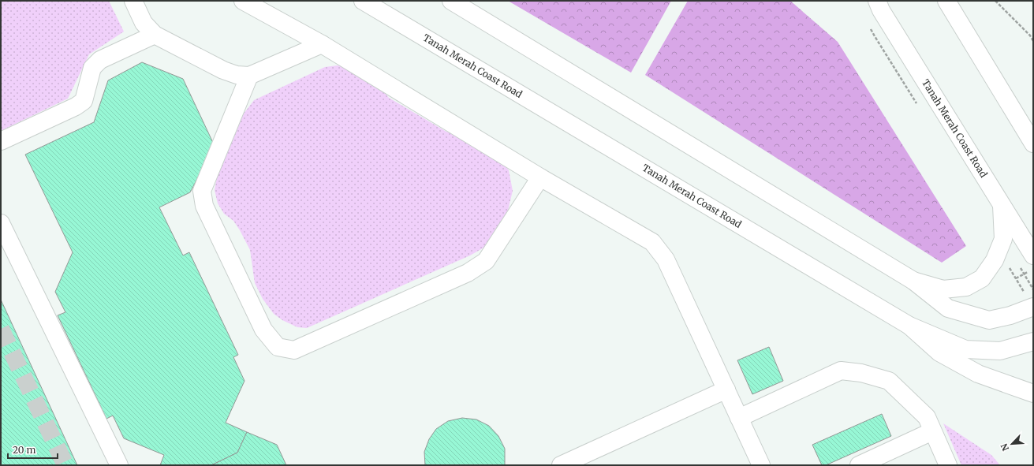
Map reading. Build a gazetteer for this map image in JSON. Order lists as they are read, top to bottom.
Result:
{
  "streets": {
    "street": ["Tanah Merah Coast Road"]
  },
  "scale_bar": "20 m",
  "north": "bottom left"
}
